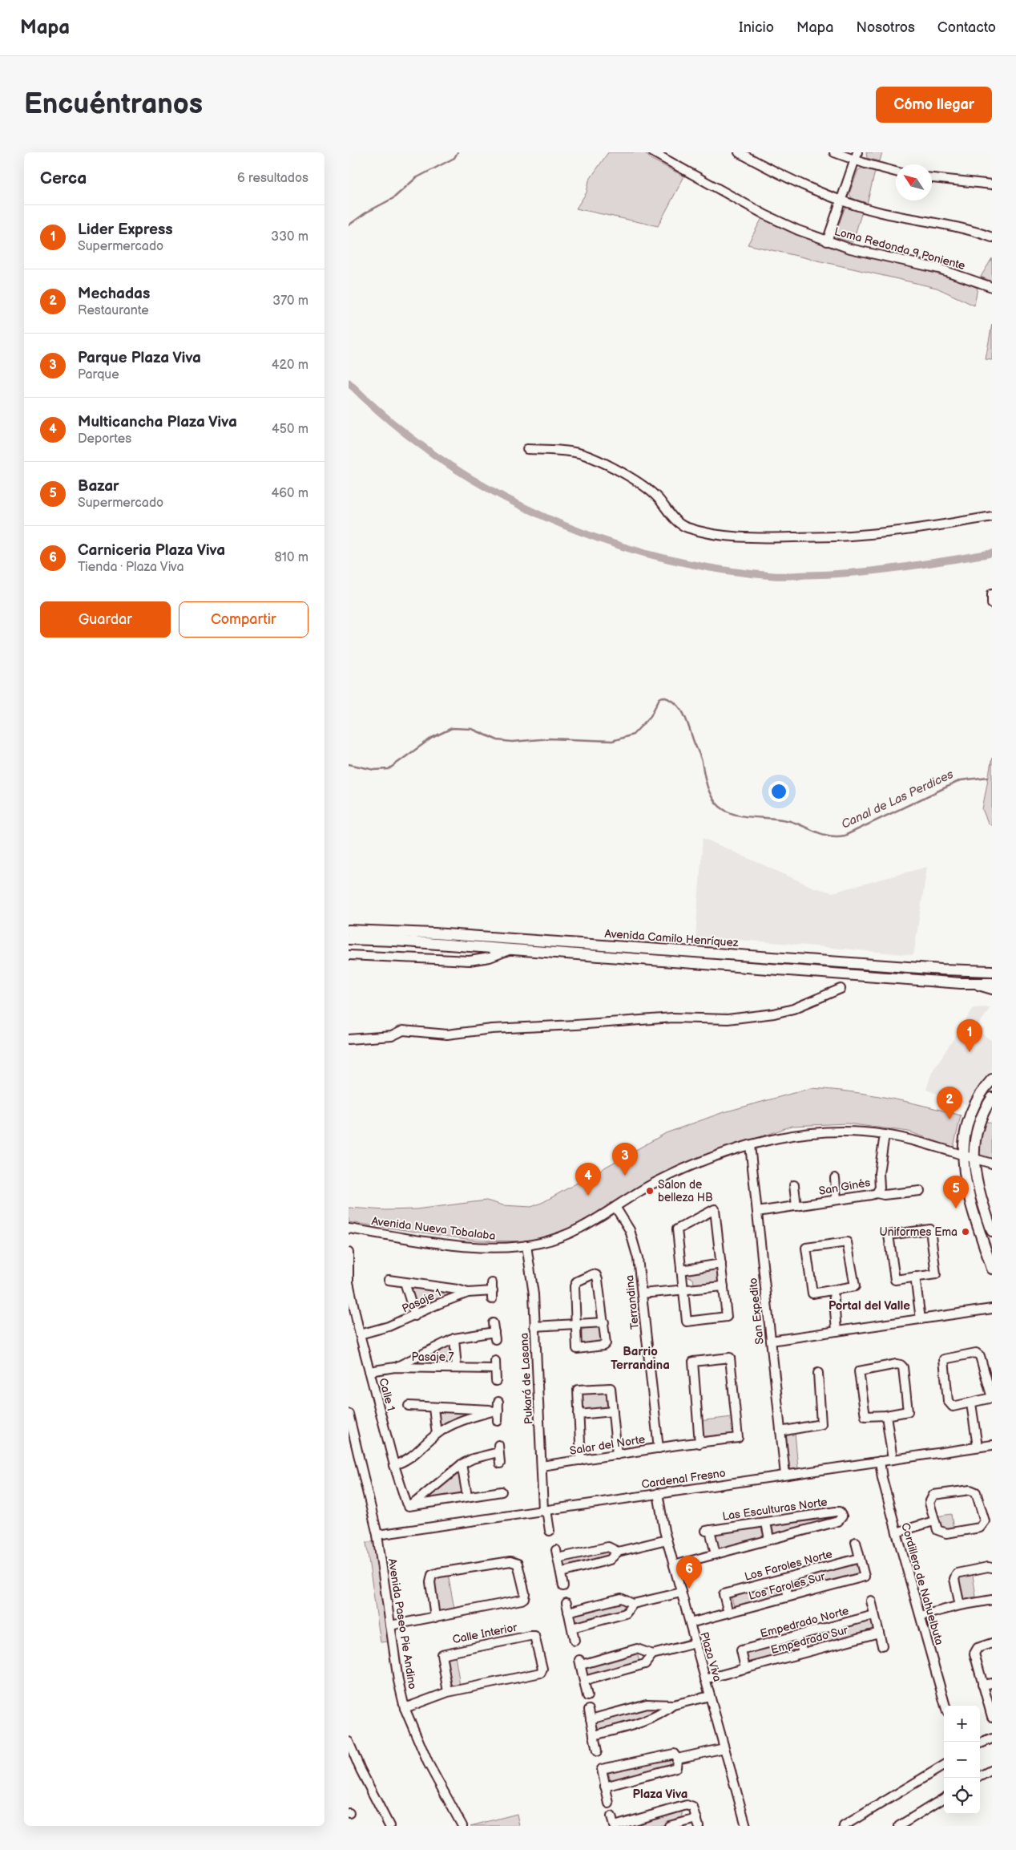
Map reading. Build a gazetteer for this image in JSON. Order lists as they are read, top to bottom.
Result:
{
  "streets": {
    "main road": ["Avenida Camilo Henríquez"],
    "street": [
      "Loma Redonda 9 Poniente",
      "San Ginés",
      "Avenida Nueva Tobalaba",
      "Pasaje 1",
      "Terrandina",
      "San Expedito",
      "Pasaje 7",
      "Pukará de Lasana",
      "Calle 1",
      "Salar del Norte",
      "Cardenal Fresno",
      "Las Esculturas Norte",
      "Los Faroles Norte",
      "Cordillera de Nahuelbuta",
      "Los Faroles Sur",
      "Empedrado Norte",
      "Avenida Paseo Pie Andino",
      "Calle Interior",
      "Empedrado Sur",
      "Plaza Viva"
    ]
  },
  "crossings": [
    ["San Ginés", "Avenida Nueva Tobalaba"],
    ["San Ginés", "San Expedito"],
    ["Avenida Nueva Tobalaba", "Terrandina"],
    ["Avenida Nueva Tobalaba", "San Expedito"],
    ["Avenida Nueva Tobalaba", "Pukará de Lasana"],
    ["Pasaje 1", "Calle 1"],
    ["Terrandina", "Salar del Norte"],
    ["San Expedito", "Cardenal Fresno"],
    ["Pasaje 7", "Calle 1"],
    ["Pukará de Lasana", "Salar del Norte"],
    ["Pukará de Lasana", "Cardenal Fresno"],
    ["Cardenal Fresno", "Cordillera de Nahuelbuta"],
    ["Cardenal Fresno", "Avenida Paseo Pie Andino"],
    ["Cardenal Fresno", "Plaza Viva"],
    ["Los Faroles Norte", "Los Faroles Sur"],
    ["Los Faroles Sur", "Plaza Viva"],
    ["Empedrado Norte", "Empedrado Sur"],
    ["Avenida Paseo Pie Andino", "Calle Interior"],
    ["Empedrado Sur", "Plaza Viva"]
  ],
  "districts": ["Portal del Valle", "Barrio Terrandina", "Plaza Viva"],
  "water": ["Canal de Las Perdices"],
  "places": ["Salon de belleza HB", "Uniformes Ema"],
  "north": "top left",
  "page": {
    "header": "Mapa",
    "nav": [
      "Inicio",
      "Mapa",
      "Nosotros",
      "Contacto"
    ],
    "buttons": [
      "Cómo llegar",
      ["Guardar", "Compartir"]
    ],
    "title": "Encuéntranos",
    "heading": ["Cerca", "6 resultados"],
    "list": [
      {
        "mark": "1",
        "name": "Lider Express",
        "note": "Supermercado",
        "value": "330 m"
      },
      {
        "mark": "2",
        "name": "Mechadas",
        "note": "Restaurante",
        "value": "370 m"
      },
      {
        "mark": "3",
        "name": "Parque Plaza Viva",
        "note": "Parque",
        "value": "420 m"
      },
      {
        "mark": "4",
        "name": "Multicancha Plaza Viva",
        "note": "Deportes",
        "value": "450 m"
      },
      {
        "mark": "5",
        "name": "Bazar",
        "note": "Supermercado",
        "value": "460 m"
      },
      {
        "mark": "6",
        "name": "Carniceria Plaza Viva",
        "note": "Tienda · Plaza Viva",
        "value": "810 m"
      }
    ],
    "pins": [
      "1",
      "2",
      "3",
      "4",
      "5",
      "6"
    ],
    "map_buttons": ["+", "−"]
  }
}
